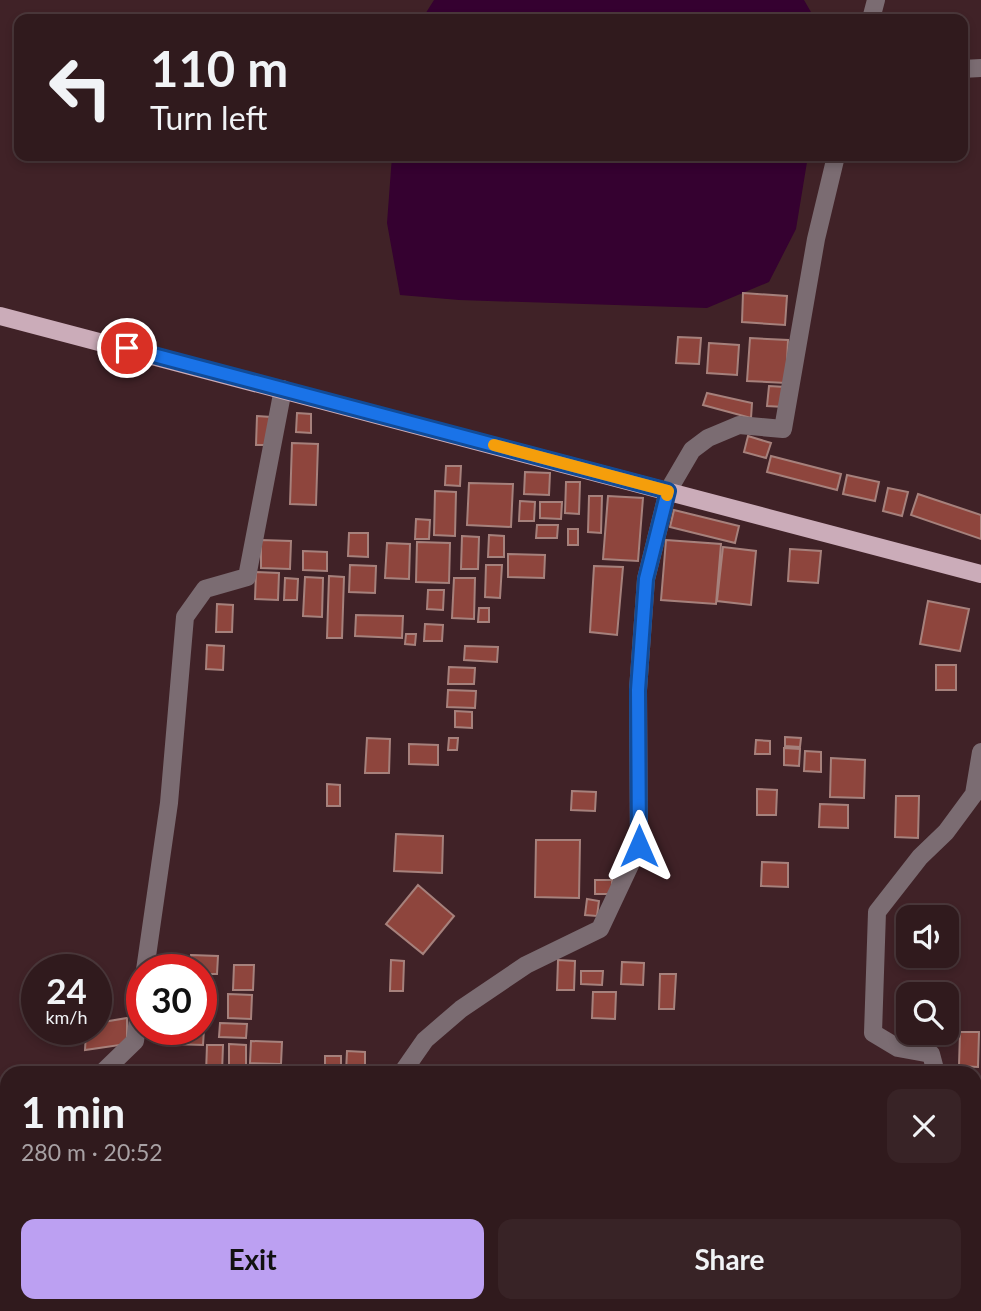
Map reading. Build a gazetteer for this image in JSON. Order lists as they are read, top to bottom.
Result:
{
  "page": {
    "turn": ["110 m", "Turn left"],
    "speed": "24 km/h",
    "limit": "30",
    "heading": ["1 min", "280 m · 20:52"],
    "buttons": ["Exit", "Share"]
  }
}
